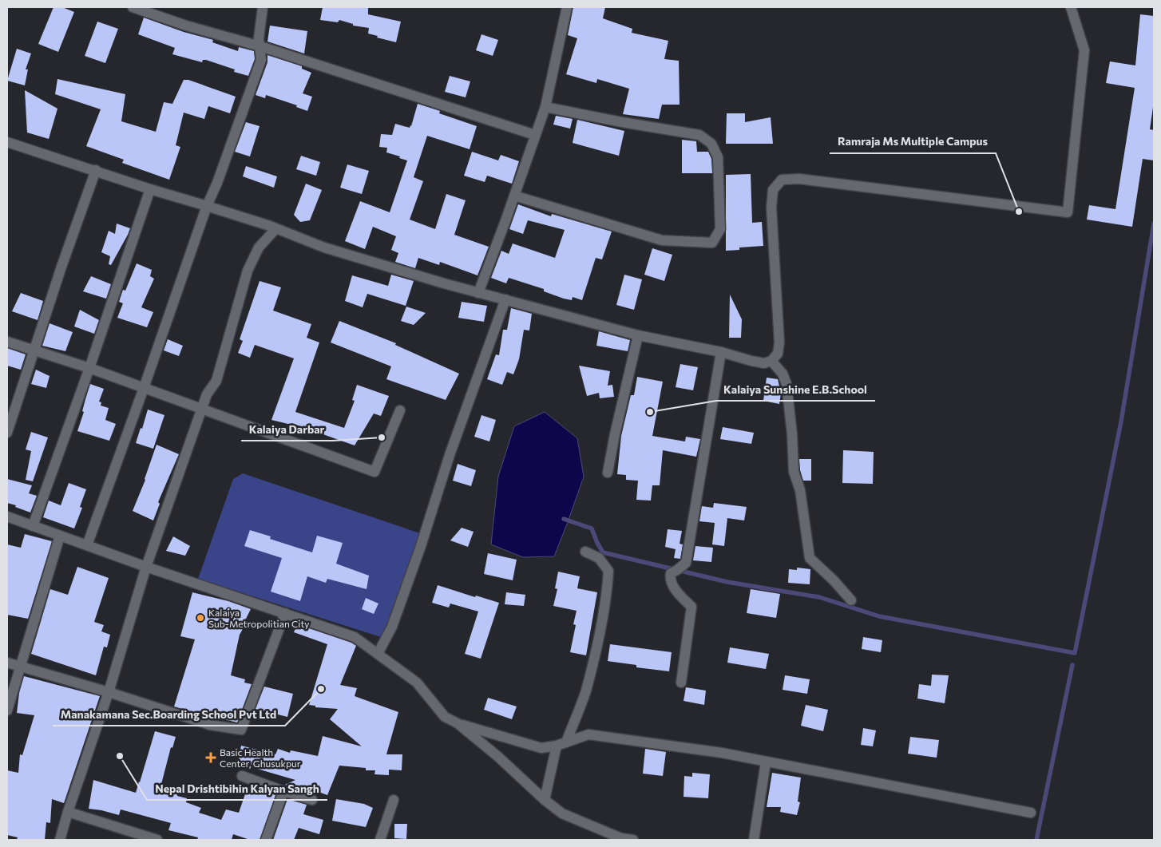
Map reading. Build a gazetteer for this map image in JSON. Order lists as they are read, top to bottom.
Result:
{
  "places": {
    "other": [
      "Ramraja Ms Multiple Campus",
      "Kalaiya Sunshine E.B.School",
      "Kalaiya Darbar",
      "Kalaiya Sub-Metropolitian City",
      "Manakamana Sec.Boarding School Pvt Ltd",
      "Nepal Drishtibihin Kalyan Sangh"
    ],
    "health": ["Basic Health Center, Ghusukpur"]
  }
}
